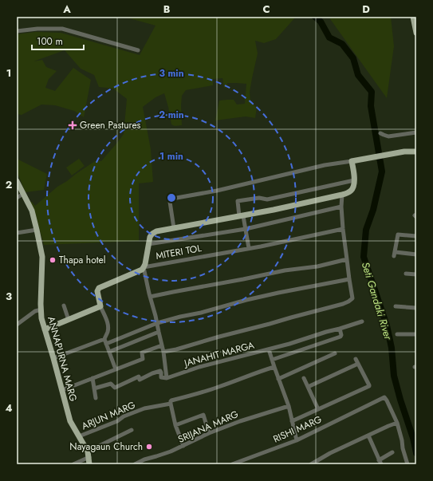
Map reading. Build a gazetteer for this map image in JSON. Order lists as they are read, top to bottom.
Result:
{
  "streets": {
    "main road": ["MITERI TOL", "ANNAPURNA MARG"],
    "street": [
      "JANAHIT MARGA",
      "ARJUN MARG",
      "SRIJANA MARG",
      "RISHI MARG"
    ]
  },
  "crossings": [
    ["ANNAPURNA MARG", "ARJUN MARG"]
  ],
  "water": ["Seti Gandaki River"],
  "places": {
    "health": ["Green Pastures"],
    "other": ["Thapa hotel", "Nayagaun Church"]
  },
  "scale_bar": "100 m",
  "grid": {
    "columns": [
      "A",
      "B",
      "C",
      "D"
    ],
    "rows": [
      "1",
      "2",
      "3",
      "4"
    ]
  },
  "rings": ["3 min", "2 min", "1 min"]
}
